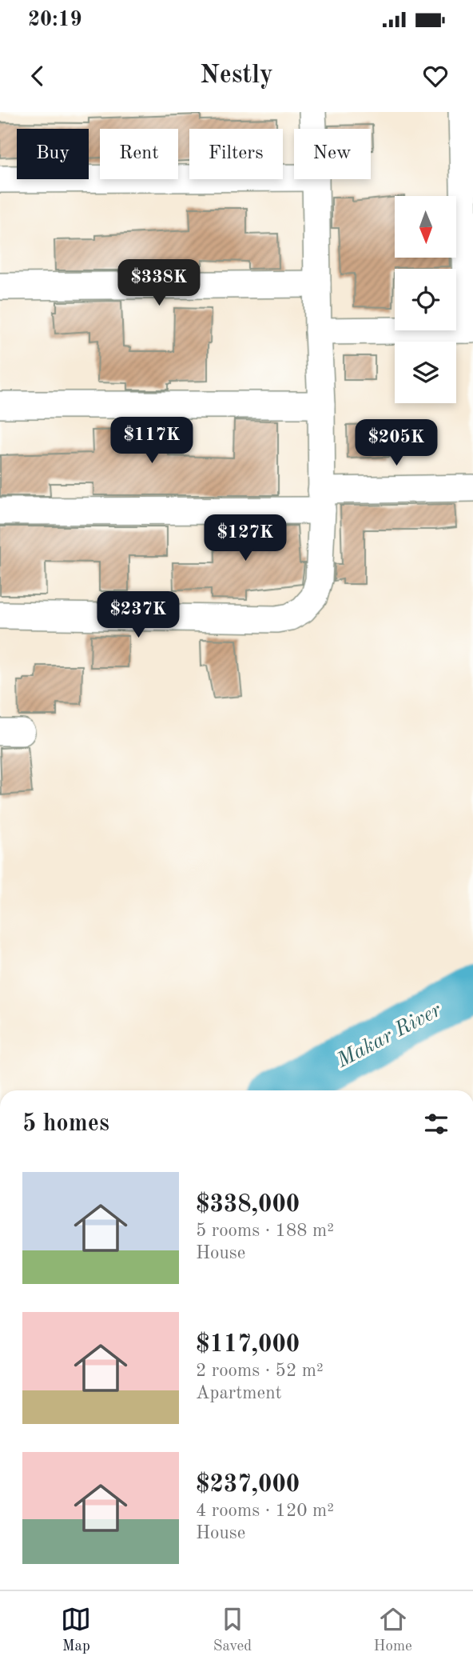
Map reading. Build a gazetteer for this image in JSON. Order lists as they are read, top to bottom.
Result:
{
  "water": ["Makar River"],
  "north": "bottom",
  "page": {
    "status": "20:19",
    "header": "Nestly",
    "chip": [
      "Buy",
      "Rent",
      "Filters",
      "New"
    ],
    "price": [
      "$338K",
      "$117K",
      "$205K",
      "$127K",
      "$237K"
    ],
    "heading": "5 homes",
    "list": [
      {
        "name": "$338,000",
        "note": "5 rooms · 188 m² · House"
      },
      {
        "name": "$117,000",
        "note": "2 rooms · 52 m² · Apartment"
      },
      {
        "name": "$237,000",
        "note": "4 rooms · 120 m² · House"
      }
    ],
    "tabs": ["Map", "Saved", "Home"]
  }
}
